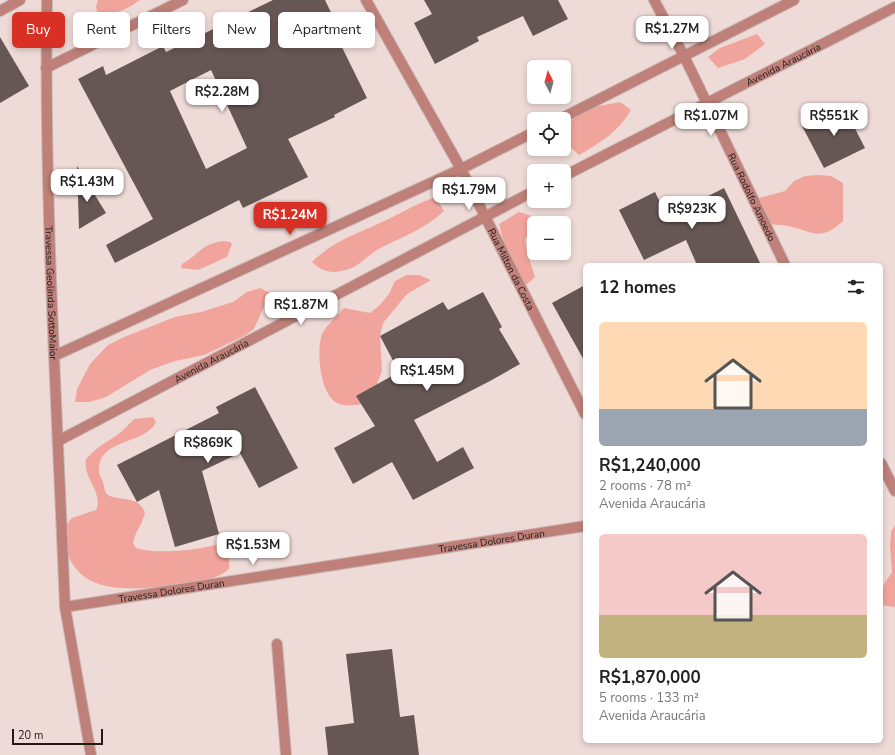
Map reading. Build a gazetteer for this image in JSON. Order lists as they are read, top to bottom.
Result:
{
  "streets": {
    "street": [
      "Avenida Araucária",
      "Rua Rodolfo Amoedo",
      "Rua Milton da Costa",
      "Travessa Geolinda SottoMaior",
      "Travessa Dolores Duran"
    ]
  },
  "crossings": [
    ["Avenida Araucária", "Rua Rodolfo Amoedo"],
    ["Avenida Araucária", "Rua Milton da Costa"],
    ["Avenida Araucária", "Travessa Geolinda SottoMaior"]
  ],
  "scale_bar": "20 m",
  "north": "top",
  "page": {
    "chip": [
      "Buy",
      "Rent",
      "Filters",
      "New",
      "Apartment"
    ],
    "price": [
      "R$1.27M",
      "R$2.28M",
      "R$1.07M",
      "R$551K",
      "R$1.43M",
      "R$1.79M",
      "R$923K",
      "R$1.24M",
      "R$1.87M",
      "R$1.45M",
      "R$869K",
      "R$1.53M"
    ],
    "map_buttons": ["+", "−"],
    "heading": "12 homes",
    "list": [
      {
        "name": "R$1,240,000",
        "note": "2 rooms · 78 m² · Avenida Araucária"
      },
      {
        "name": "R$1,870,000",
        "note": "5 rooms · 133 m² · Avenida Araucária"
      }
    ],
    "scale": "20 m"
  }
}
